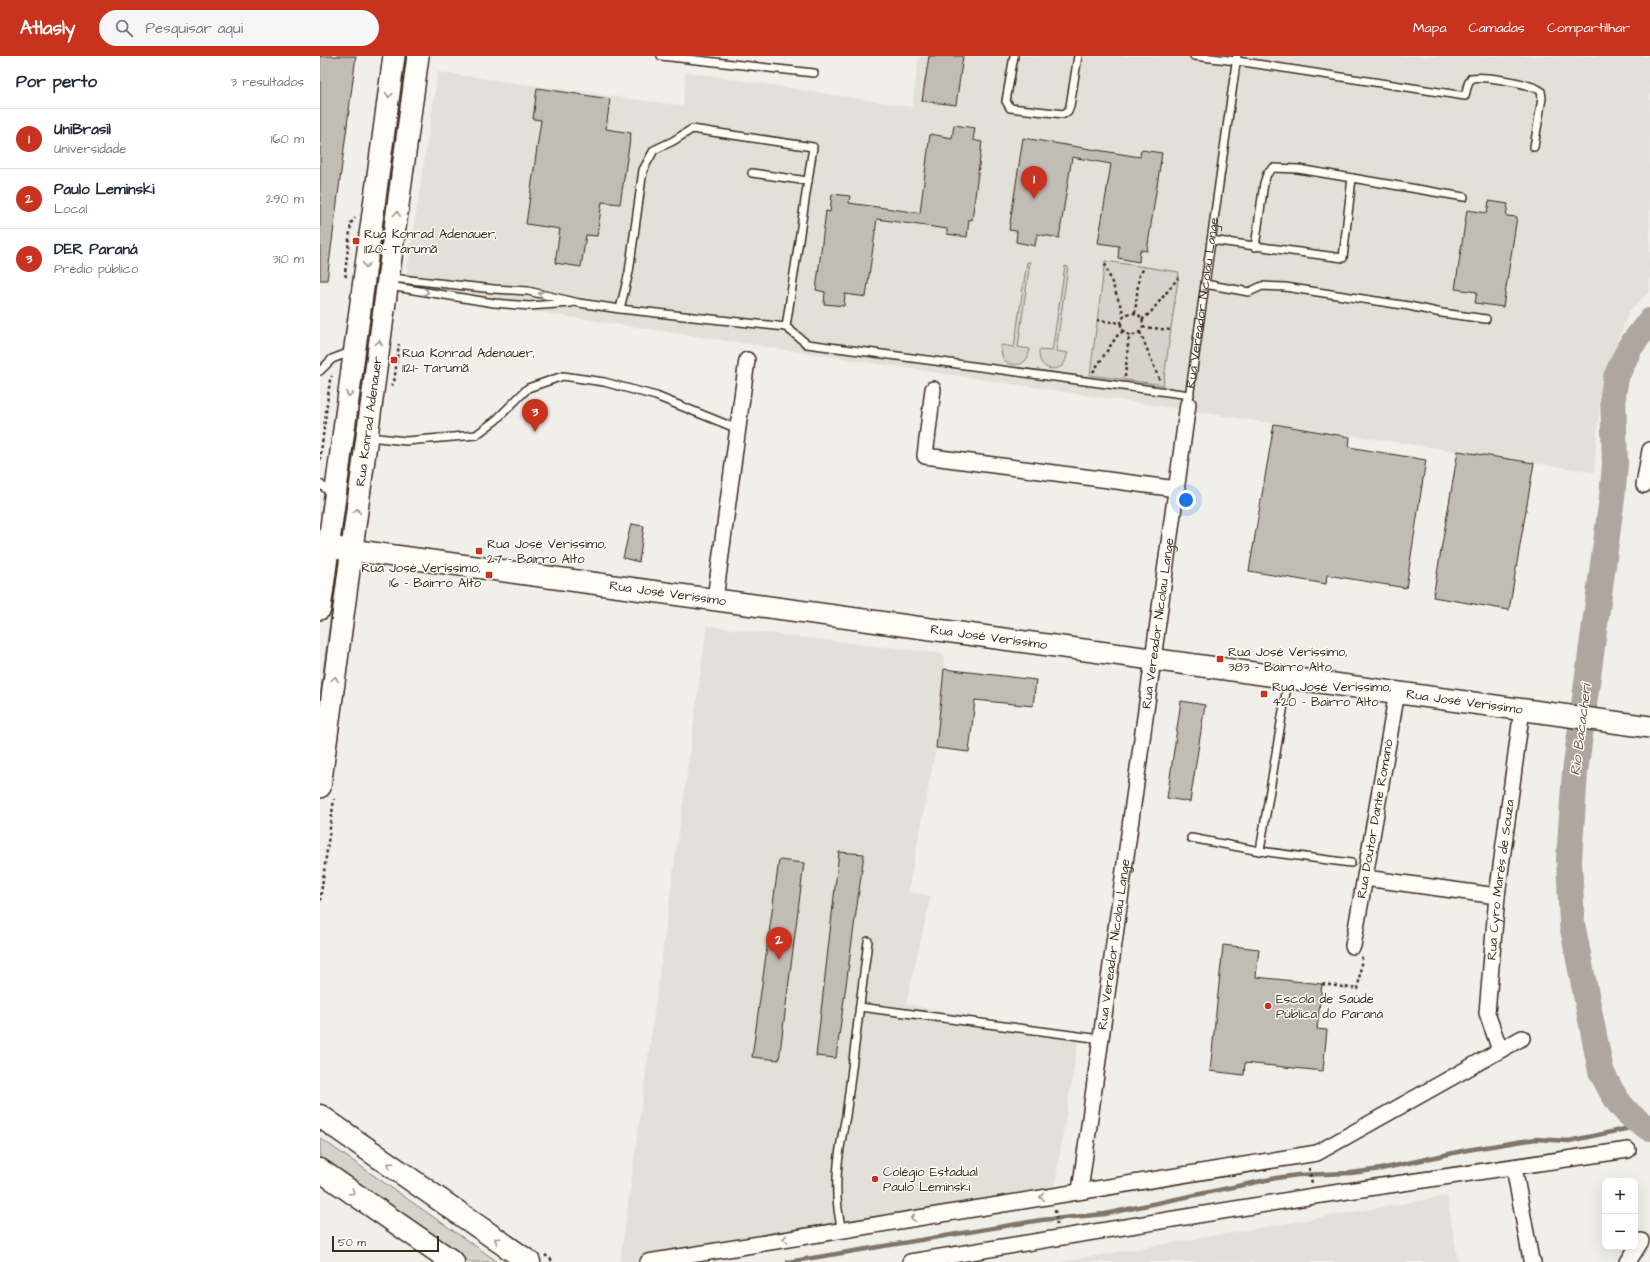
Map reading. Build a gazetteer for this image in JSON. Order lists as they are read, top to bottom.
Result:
{
  "streets": {
    "street": [
      "Rua Vereador Nicolau Lange",
      "Rua Konrad Adenauer",
      "Rua José Veríssimo",
      "Rua Doutor Dante Romanó",
      "Rua Cyro Marés de Souza"
    ]
  },
  "crossings": [
    ["Rua Vereador Nicolau Lange", "Rua José Veríssimo"],
    ["Rua Konrad Adenauer", "Rua José Veríssimo"],
    ["Rua José Veríssimo", "Rua Doutor Dante Romanó"],
    ["Rua José Veríssimo", "Rua Cyro Marés de Souza"]
  ],
  "water": ["Rio Bacacheri"],
  "places": {
    "transit": [
      "Rua Konrad Adenauer, 1120- Tarumã",
      "Rua Konrad Adenauer, 1121- Tarumã",
      "Rua José Veríssimo, 27 - Bairro Alto",
      "Rua José Veríssimo, 16 - Bairro Alto",
      "Rua José Veríssimo, 383 - Bairro Alto",
      "Rua José Veríssimo, 420 - Bairro Alto"
    ],
    "other": ["Escola de Saúde Pública do Paraná", "Colégio Estadual Paulo Leminski"]
  },
  "scale_bar": "50 m",
  "page": {
    "header": "Atlasly",
    "search": "Pesquisar aqui",
    "nav": ["Mapa", "Camadas", "Compartilhar"],
    "heading": ["Por perto", "3 resultados"],
    "list": [
      {
        "mark": "1",
        "name": "UniBrasil",
        "note": "Universidade",
        "value": "160 m"
      },
      {
        "mark": "2",
        "name": "Paulo Leminski",
        "note": "Local",
        "value": "290 m"
      },
      {
        "mark": "3",
        "name": "DER Paraná",
        "note": "Prédio público",
        "value": "310 m"
      }
    ],
    "pins": ["1", "3", "2"],
    "map_buttons": ["+", "−"],
    "scale": "50 m"
  }
}
